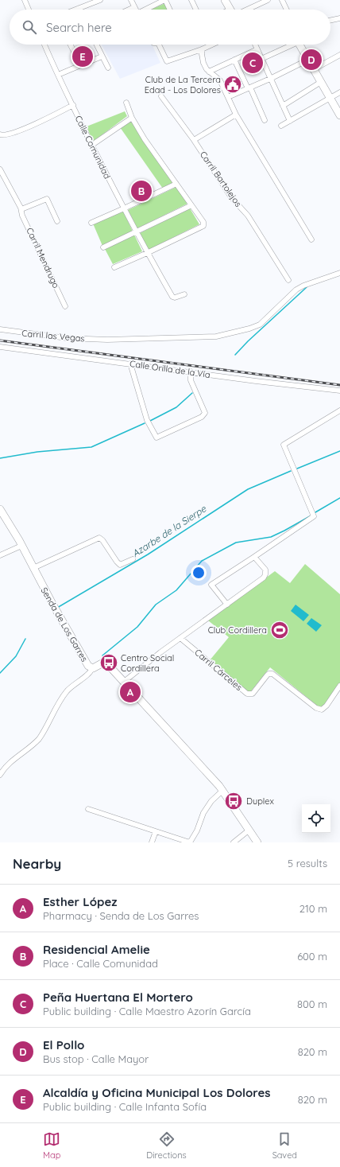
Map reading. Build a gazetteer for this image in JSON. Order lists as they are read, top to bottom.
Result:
{
  "streets": {
    "street": [
      "Calle Comunidad",
      "Carril Bartolejos",
      "Carril Mendrugo",
      "Carril las Vegas",
      "Calle Orilla de la Vía",
      "Senda de Los Garres",
      "Carril Cárceles"
    ]
  },
  "water": ["Azarbe de la Sierpe"],
  "places": {
    "public building": ["Club de La Tercera Edad - Los Dolores"],
    "sports": ["Club Cordillera"],
    "bus stop": ["Centro Social Cordillera", "Duplex"]
  },
  "page": {
    "search": "Search here",
    "pins": [
      "E",
      "D",
      "C",
      "B",
      "A"
    ],
    "heading": ["Nearby", "5 results"],
    "list": [
      {
        "mark": "A",
        "name": "Esther López",
        "note": "Pharmacy · Senda de Los Garres",
        "value": "210 m"
      },
      {
        "mark": "B",
        "name": "Residencial Amelie",
        "note": "Place · Calle Comunidad",
        "value": "600 m"
      },
      {
        "mark": "C",
        "name": "Peña Huertana El Mortero",
        "note": "Public building · Calle Maestro Azorín García",
        "value": "800 m"
      },
      {
        "mark": "D",
        "name": "El Pollo",
        "note": "Bus stop · Calle Mayor",
        "value": "820 m"
      },
      {
        "mark": "E",
        "name": "Alcaldía y Oficina Municipal Los Dolores",
        "note": "Public building · Calle Infanta Sofía",
        "value": "820 m"
      }
    ],
    "nav": ["Map", "Directions", "Saved"]
  }
}
